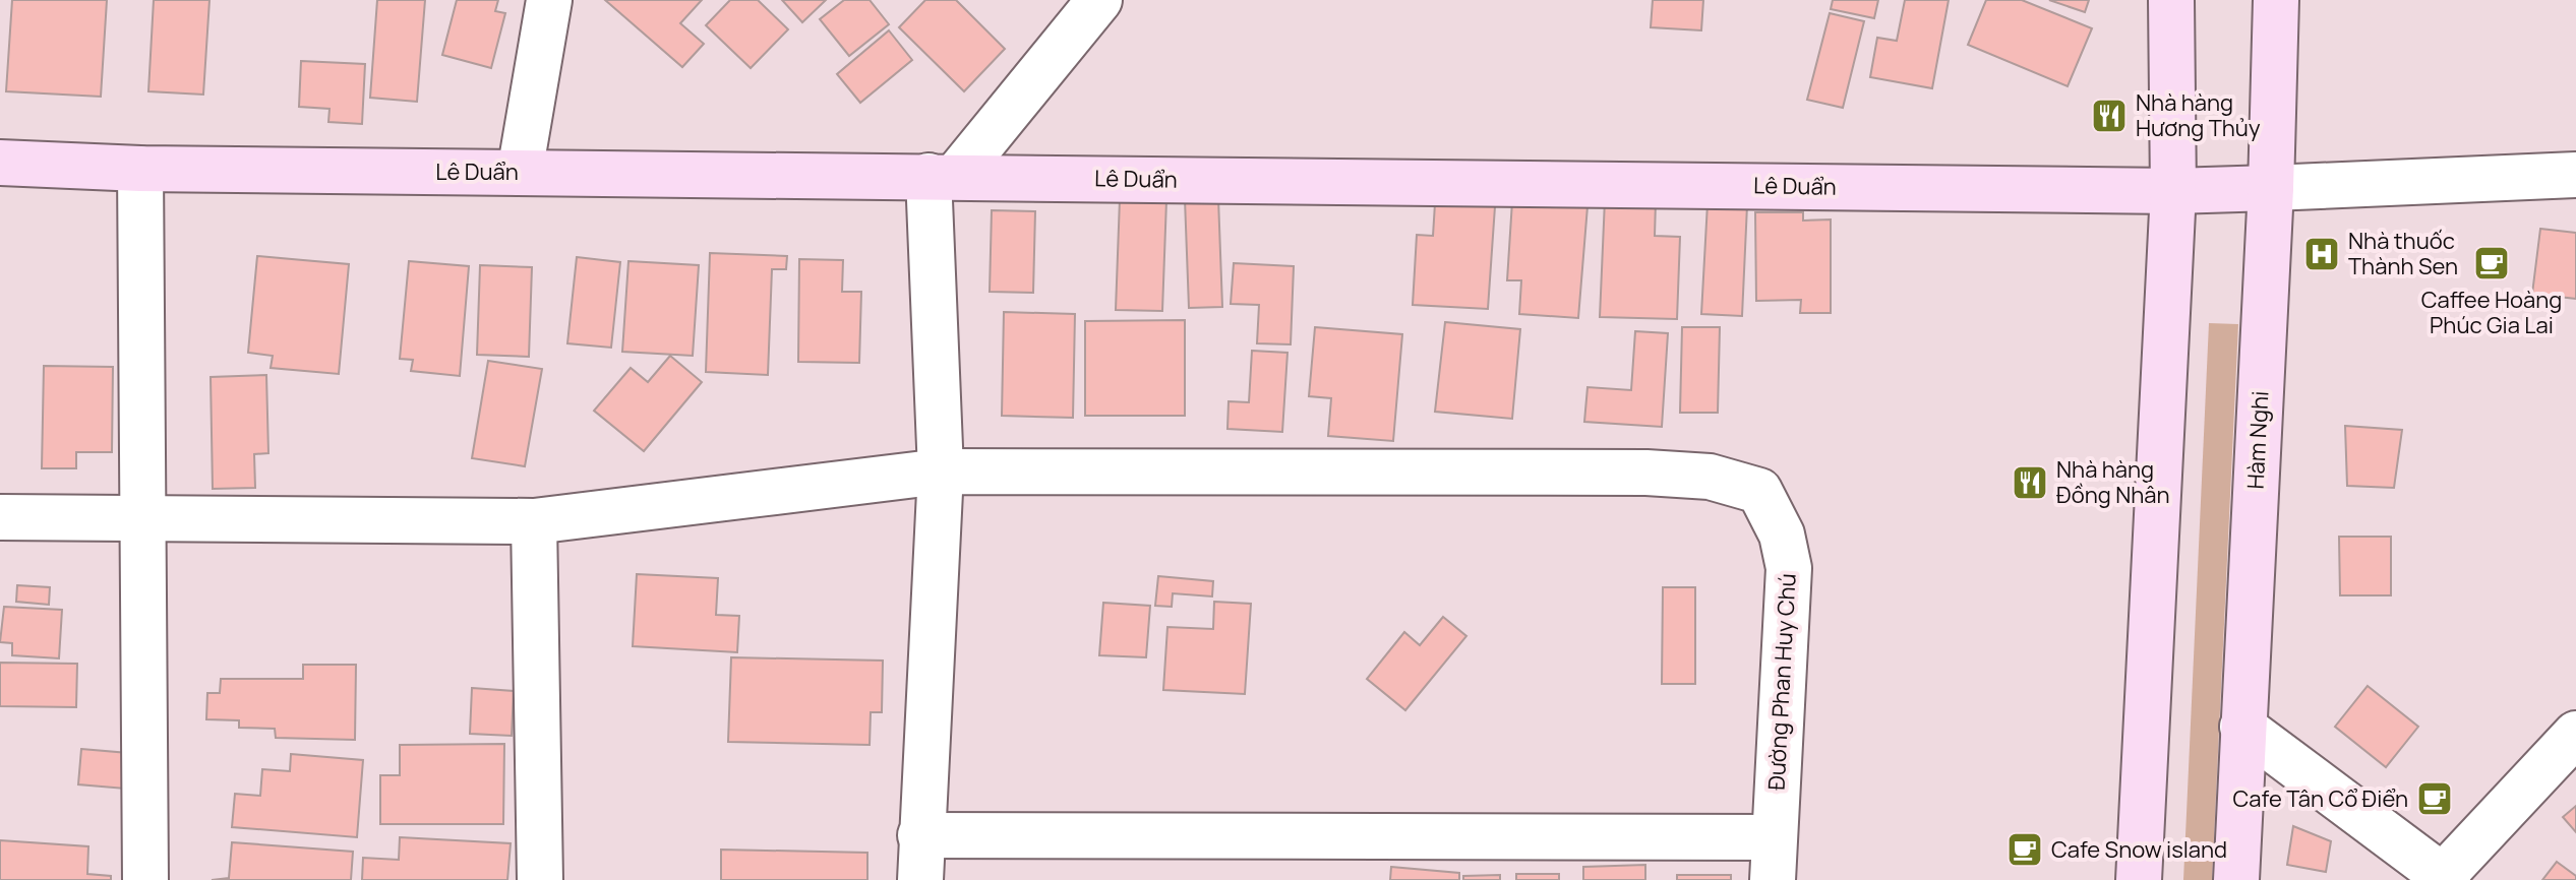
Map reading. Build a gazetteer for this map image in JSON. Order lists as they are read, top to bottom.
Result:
{
  "streets": {
    "main road": ["Lê Duẩn", "Hàm Nghi"],
    "street": ["Đường Phan Huy Chú"]
  },
  "crossings": [
    ["Lê Duẩn", "Hàm Nghi"]
  ],
  "places": {
    "restaurant": ["Nhà hàng Hương Thủy", "Nhà hàng Đồng Nhân"],
    "hospital": ["Nhà thuốc Thành Sen"],
    "cafe": ["Caffee Hoàng Phúc Gia Lai", "Cafe Tân Cổ Điển", "Cafe Snow island"]
  }
}
